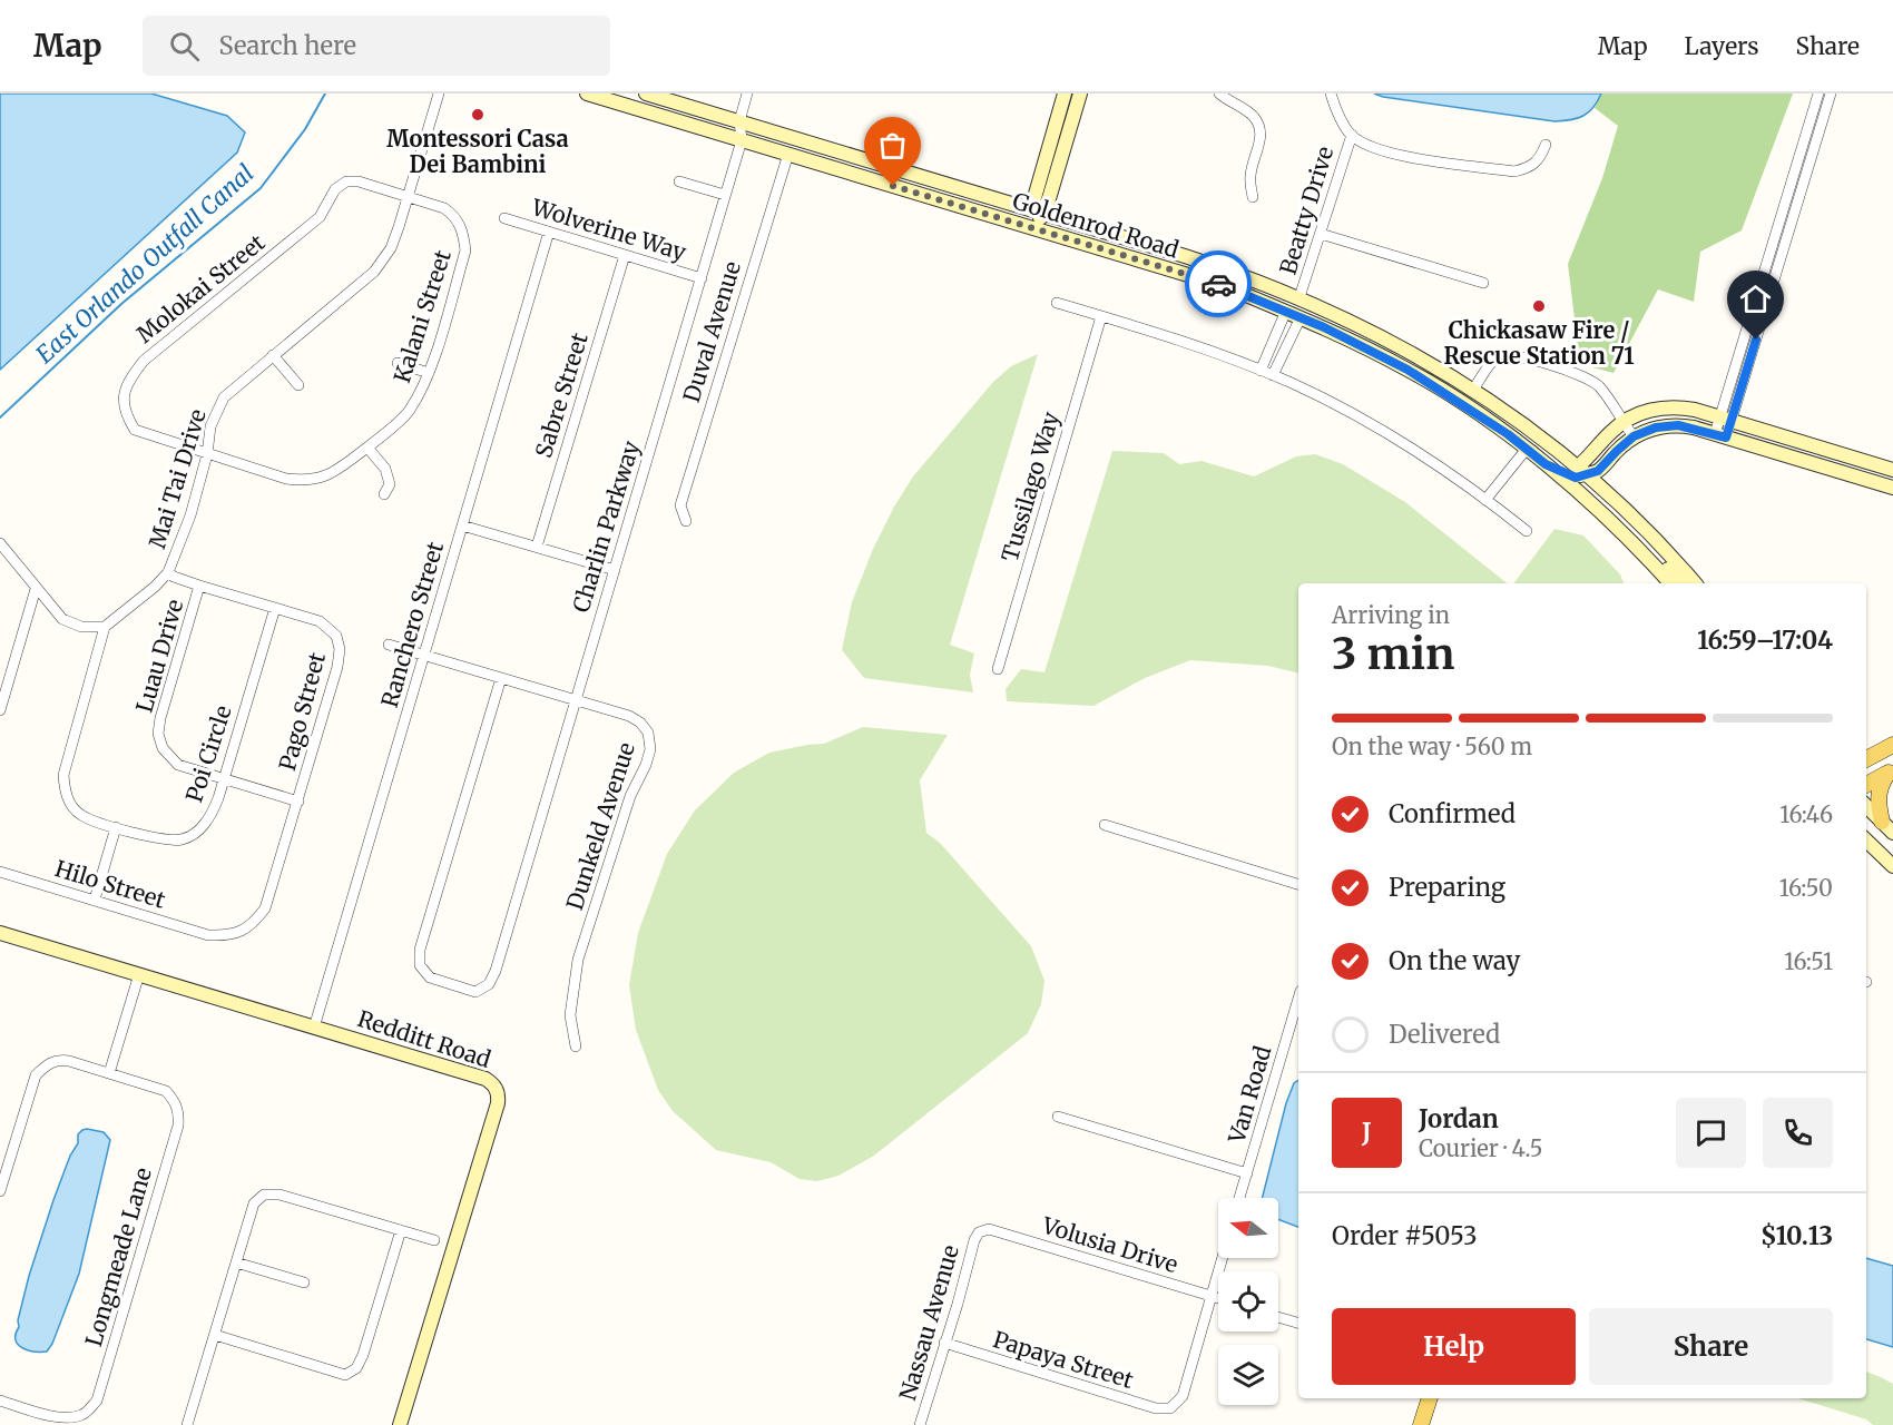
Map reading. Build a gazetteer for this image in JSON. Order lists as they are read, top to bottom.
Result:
{
  "streets": {
    "main road": ["Goldenrod Road", "Redditt Road"],
    "street": [
      "Beatty Drive",
      "Wolverine Way",
      "Molokai Street",
      "Kalani Street",
      "Duval Avenue",
      "Sabre Street",
      "Mai Tai Drive",
      "Tussilago Way",
      "Charlin Parkway",
      "Ranchero Street",
      "Luau Drive",
      "Pago Street",
      "Poi Circle",
      "Dunkeld Avenue",
      "Hilo Street",
      "Van Road",
      "Volusia Drive",
      "Longmeade Lane",
      "Nassau Avenue",
      "Papaya Street"
    ]
  },
  "crossings": [
    ["Beatty Drive", "Goldenrod Road"],
    ["Goldenrod Road", "Duval Avenue"],
    ["Goldenrod Road", "Charlin Parkway"],
    ["Wolverine Way", "Sabre Street"],
    ["Wolverine Way", "Charlin Parkway"],
    ["Wolverine Way", "Ranchero Street"],
    ["Molokai Street", "Kalani Street"],
    ["Molokai Street", "Mai Tai Drive"],
    ["Kalani Street", "Mai Tai Drive"],
    ["Mai Tai Drive", "Pago Street"],
    ["Mai Tai Drive", "Poi Circle"],
    ["Charlin Parkway", "Dunkeld Avenue"],
    ["Ranchero Street", "Dunkeld Avenue"],
    ["Ranchero Street", "Redditt Road"],
    ["Luau Drive", "Pago Street"],
    ["Luau Drive", "Poi Circle"],
    ["Pago Street", "Poi Circle"],
    ["Pago Street", "Hilo Street"],
    ["Volusia Drive", "Nassau Avenue"],
    ["Volusia Drive", "Papaya Street"],
    ["Nassau Avenue", "Papaya Street"]
  ],
  "water": ["East Orlando Outfall Canal"],
  "places": ["Montessori Casa Dei Bambini", "Chickasaw Fire / Rescue Station 71"],
  "north": "left",
  "page": {
    "header": "Map",
    "search": "Search here",
    "nav": ["Map", "Layers", "Share"],
    "heading": ["3 min", "Arriving in", "16:59–17:04"],
    "panel": [
      "Jordan",
      "Courier · 4.5",
      "Order #5053",
      "$10.13"
    ],
    "bar": "On the way · 560 m",
    "list": [
      ["Confirmed", "16:46"],
      ["Preparing", "16:50"],
      ["On the way", "16:51"],
      "Delivered"
    ],
    "round": "J",
    "buttons": ["Help", "Share"]
  }
}
